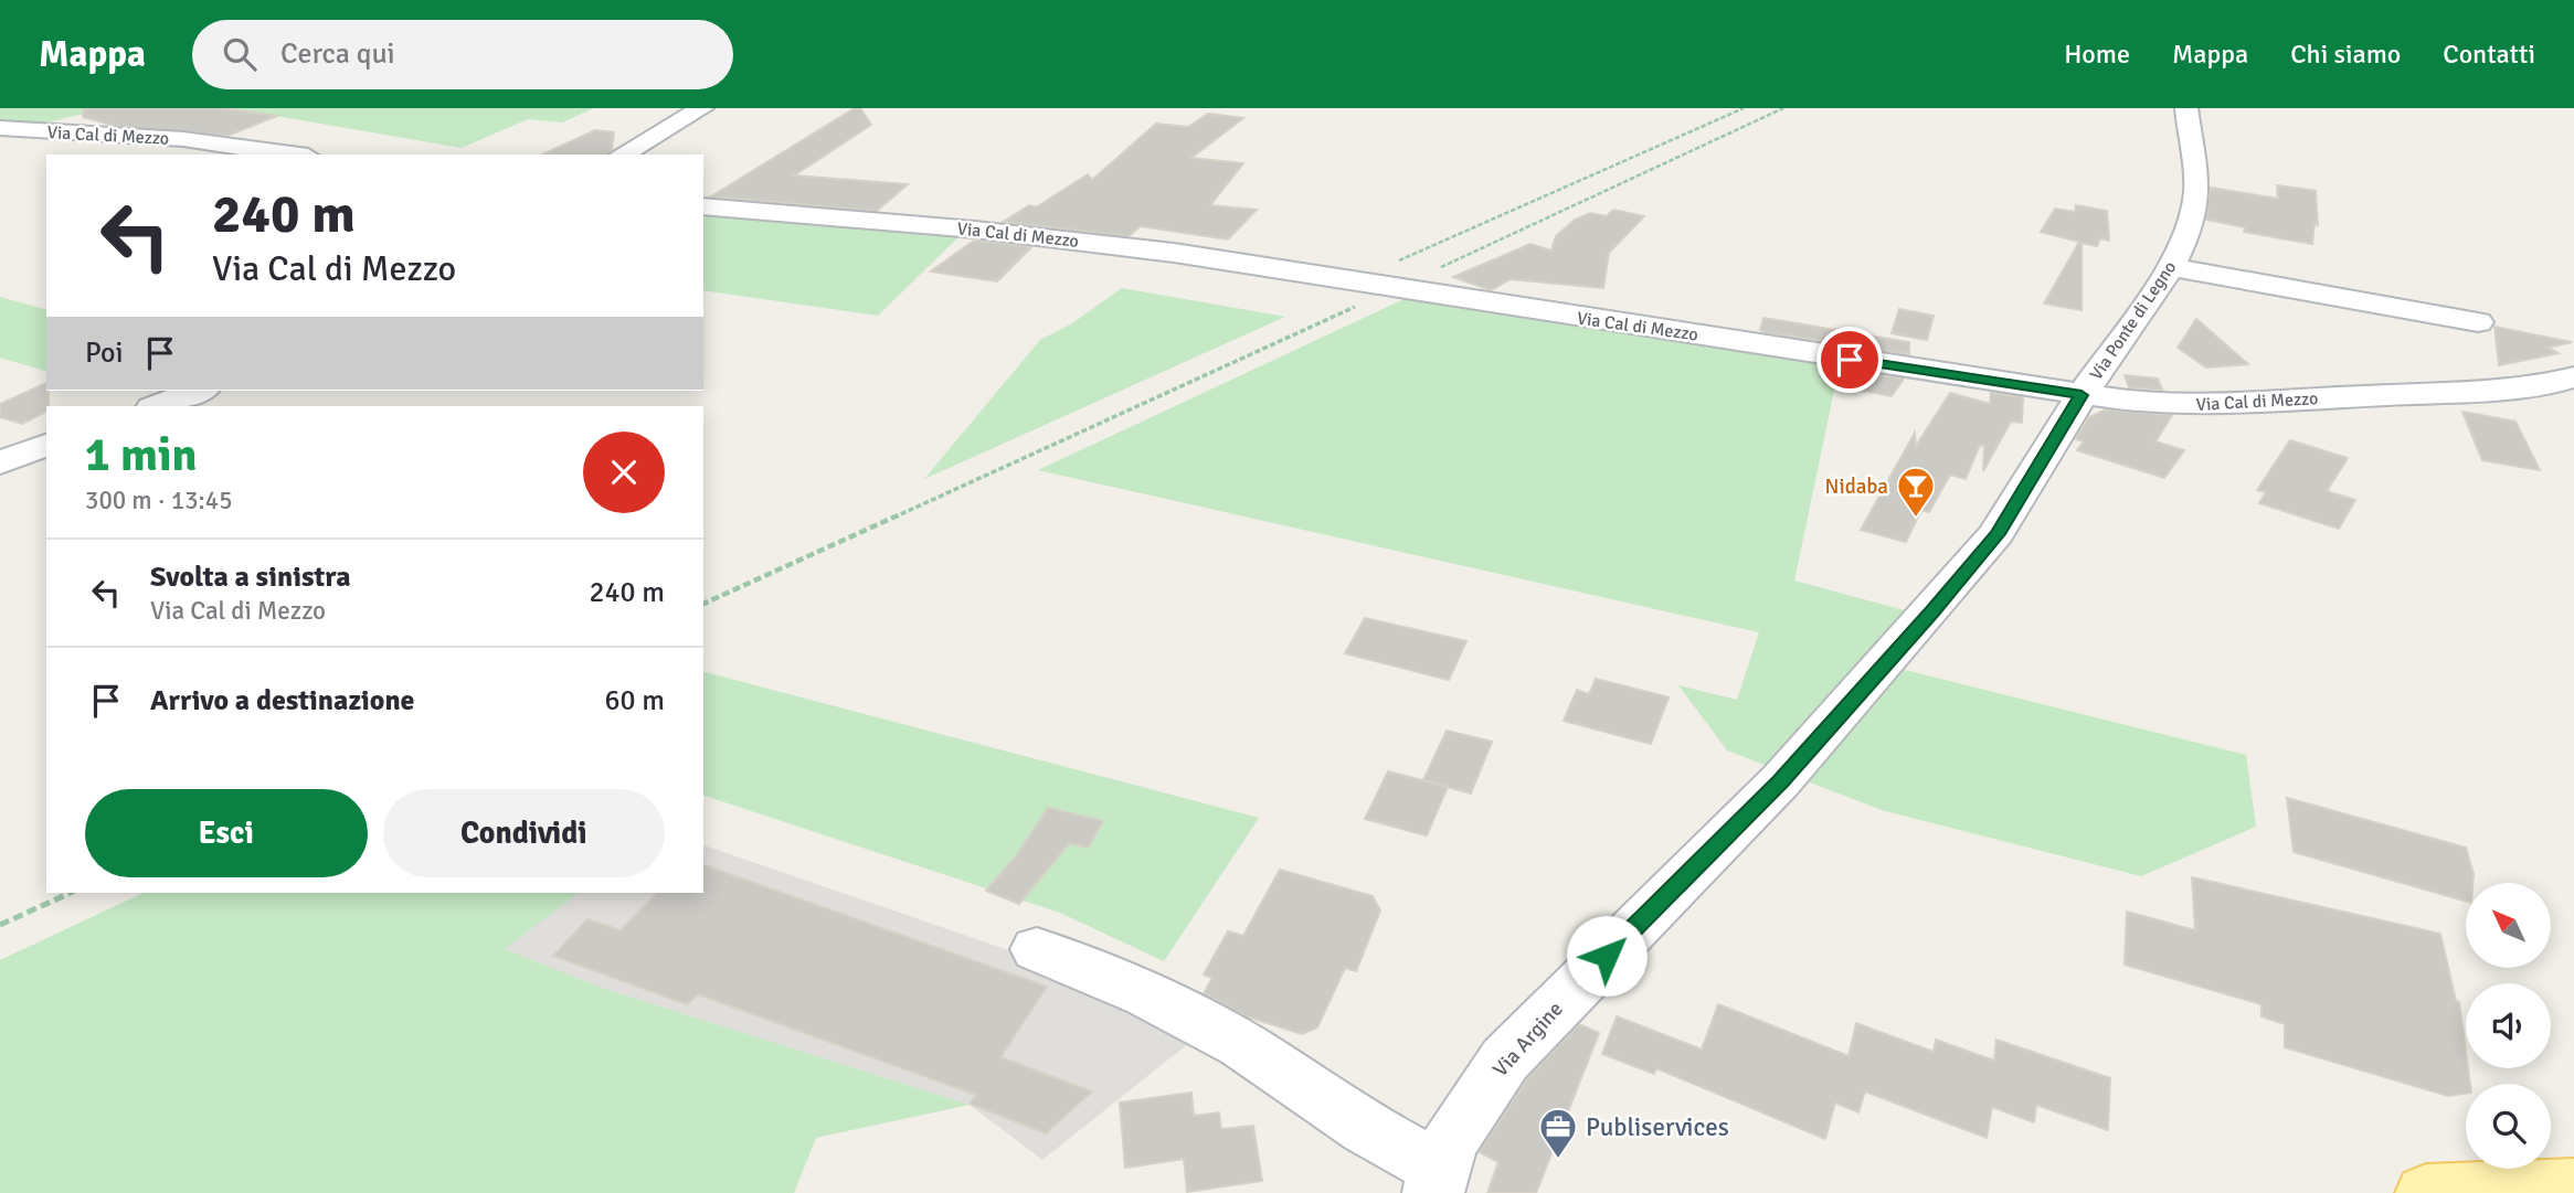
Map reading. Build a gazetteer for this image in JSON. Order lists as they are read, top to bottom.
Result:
{
  "streets": {
    "street": ["Via Cal di Mezzo", "Via Ponte di Legno", "Via Argine"]
  },
  "crossings": [
    ["Via Cal di Mezzo", "Via Ponte di Legno"],
    ["Via Cal di Mezzo", "Via Argine"],
    ["Via Ponte di Legno", "Via Argine"]
  ],
  "places": {
    "bar": ["Nidaba"],
    "office": ["Publiservices"]
  },
  "north": "top left",
  "page": {
    "header": "Mappa",
    "search": "Cerca qui",
    "nav": [
      "Home",
      "Mappa",
      "Chi siamo",
      "Contatti"
    ],
    "turn": ["240 m", "Via Cal di Mezzo"],
    "then": "Poi",
    "heading": ["1 min", "300 m · 13:45"],
    "list": [
      {
        "name": "Svolta a sinistra",
        "note": "Via Cal di Mezzo",
        "value": "240 m"
      },
      {
        "name": "Arrivo a destinazione",
        "value": "60 m"
      }
    ],
    "buttons": ["Esci", "Condividi"]
  }
}
